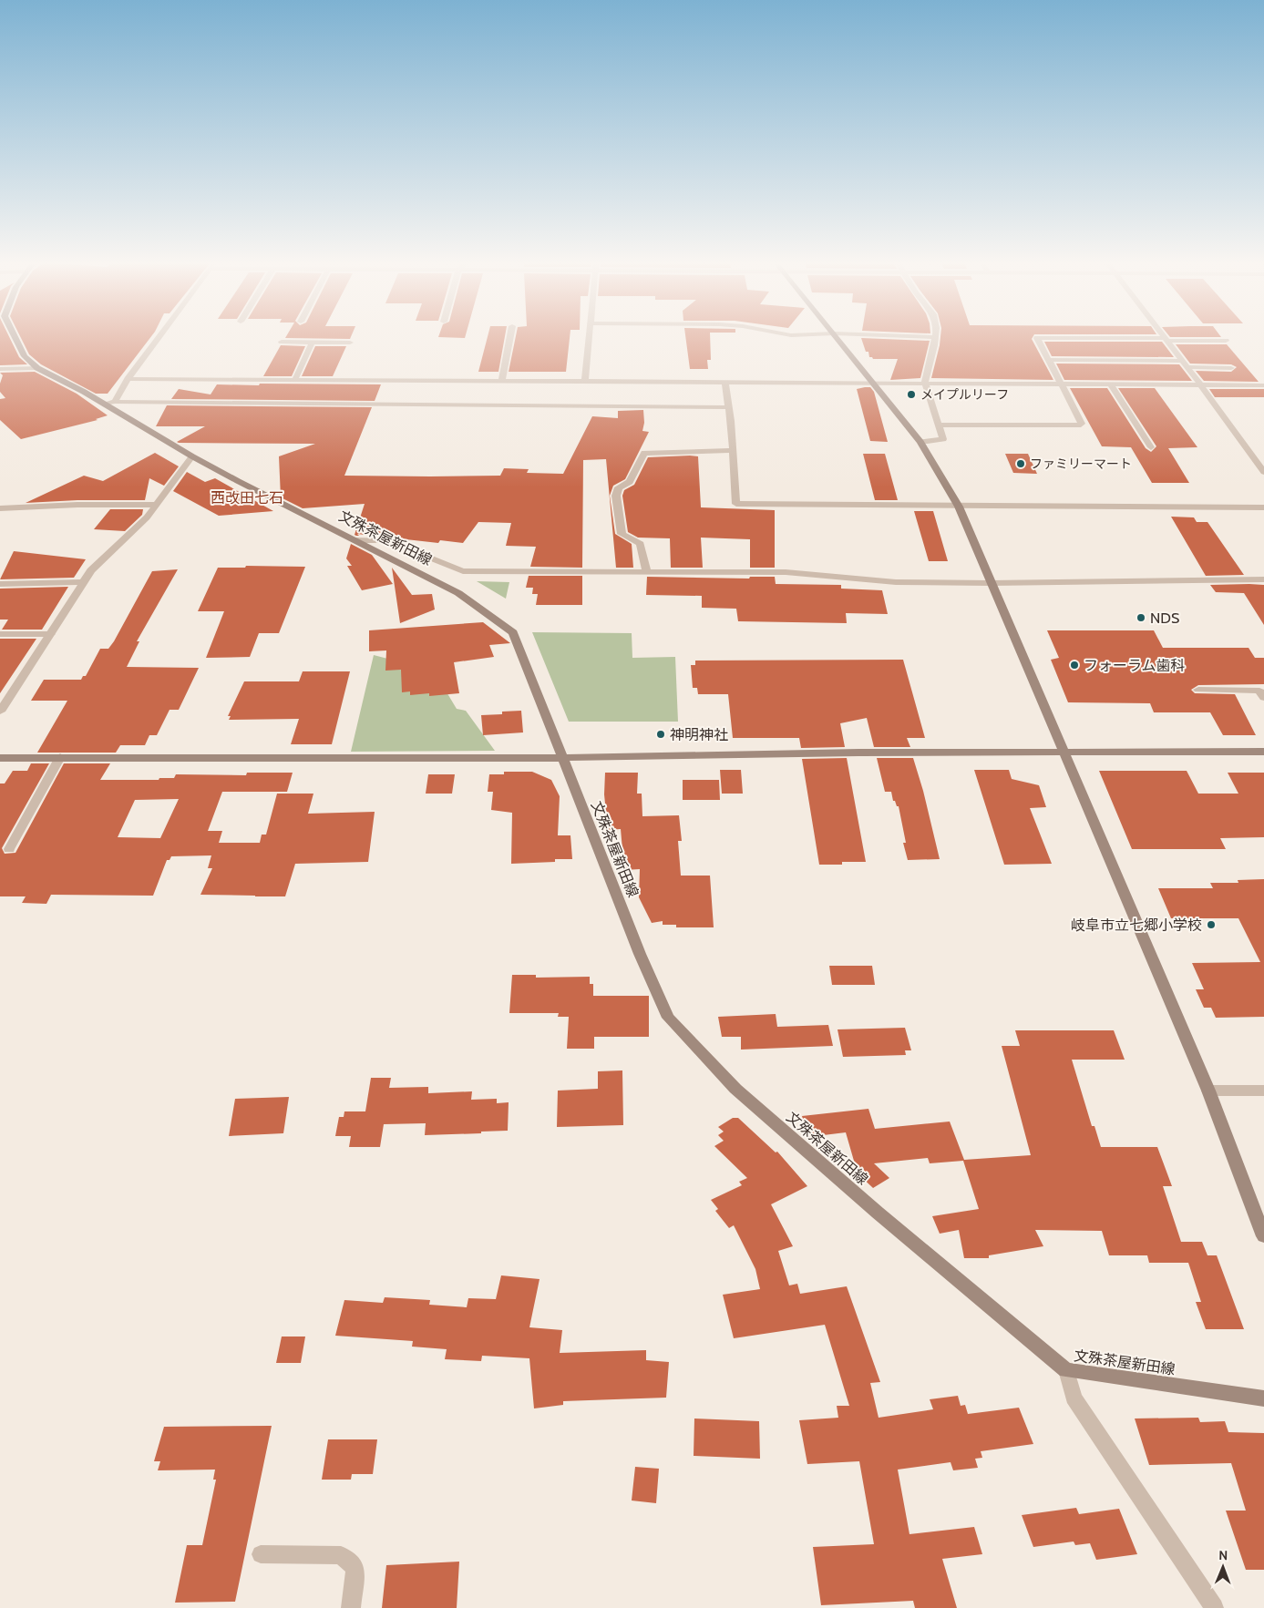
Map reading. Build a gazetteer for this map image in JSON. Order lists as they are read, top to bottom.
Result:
{
  "streets": {
    "street": ["文殊茶屋新田線"]
  },
  "districts": ["西改田七石"],
  "places": [
    "メイプルリーフ",
    "ファミリーマート",
    "NDS",
    "フォーラム歯科",
    "神明神社",
    "岐阜市立七郷小学校"
  ],
  "north": "top"
}
